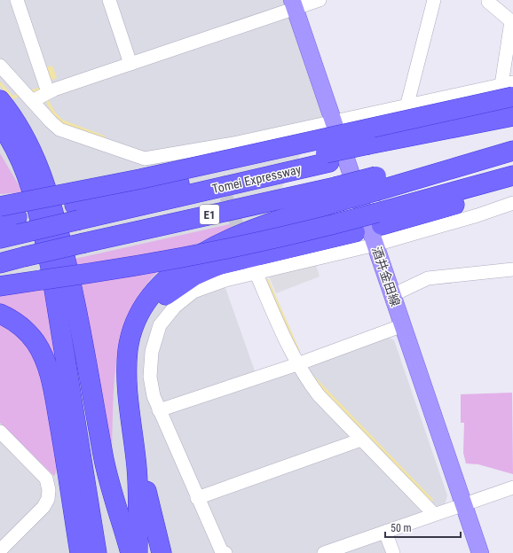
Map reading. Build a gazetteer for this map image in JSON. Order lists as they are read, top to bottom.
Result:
{
  "streets": {
    "highway": ["Tomei Expressway", "E1"],
    "main road": ["酒井金田線"]
  },
  "scale_bar": "50 m"
}
